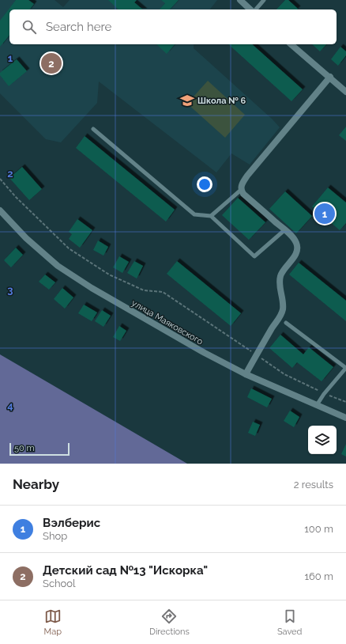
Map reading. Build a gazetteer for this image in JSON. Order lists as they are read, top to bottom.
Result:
{
  "streets": {
    "street": ["улица Маяковского"]
  },
  "places": {
    "school or university": ["Школа № 6"]
  },
  "scale_bar": "50 m",
  "page": {
    "search": "Search here",
    "pins": ["2", "1"],
    "scale": "50 m",
    "heading": ["Nearby", "2 results"],
    "list": [
      {
        "mark": "1",
        "name": "Вэлберис",
        "note": "Shop",
        "value": "100 m"
      },
      {
        "mark": "2",
        "name": "Детский сад №13 \"Искорка\"",
        "note": "School",
        "value": "160 m"
      }
    ],
    "nav": ["Map", "Directions", "Saved"]
  },
  "grid": {
    "rows": [
      "1",
      "2",
      "3",
      "4"
    ]
  }
}
